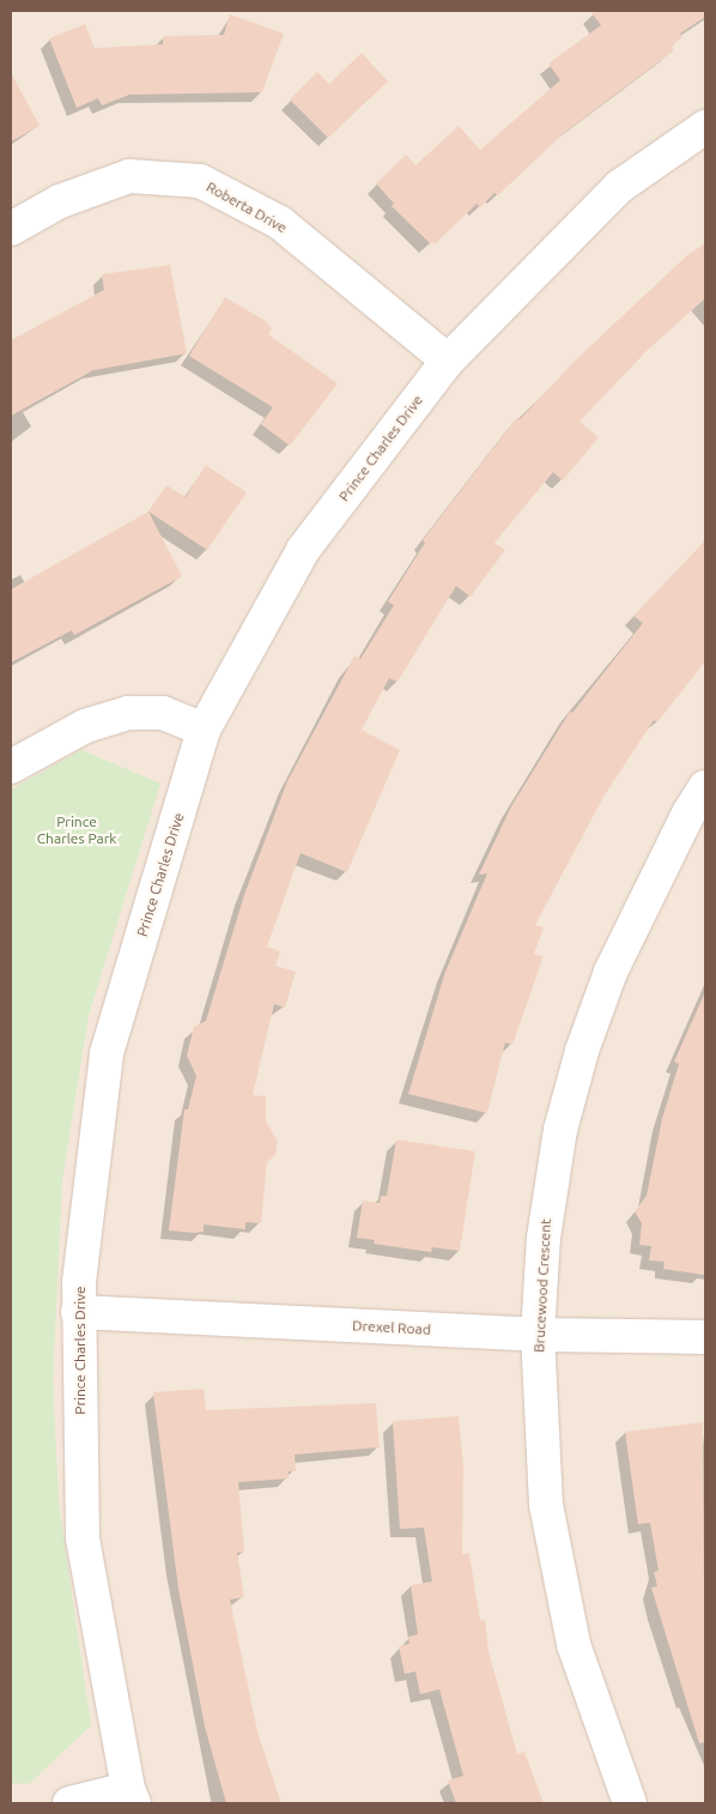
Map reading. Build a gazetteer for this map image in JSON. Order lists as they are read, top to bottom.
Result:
{
  "streets": {
    "street": [
      "Roberta Drive",
      "Prince Charles Drive",
      "Brucewood Crescent",
      "Drexel Road"
    ]
  },
  "crossings": [
    ["Roberta Drive", "Prince Charles Drive"],
    ["Prince Charles Drive", "Drexel Road"],
    ["Brucewood Crescent", "Drexel Road"]
  ],
  "parks": ["Prince Charles Park"]
}
